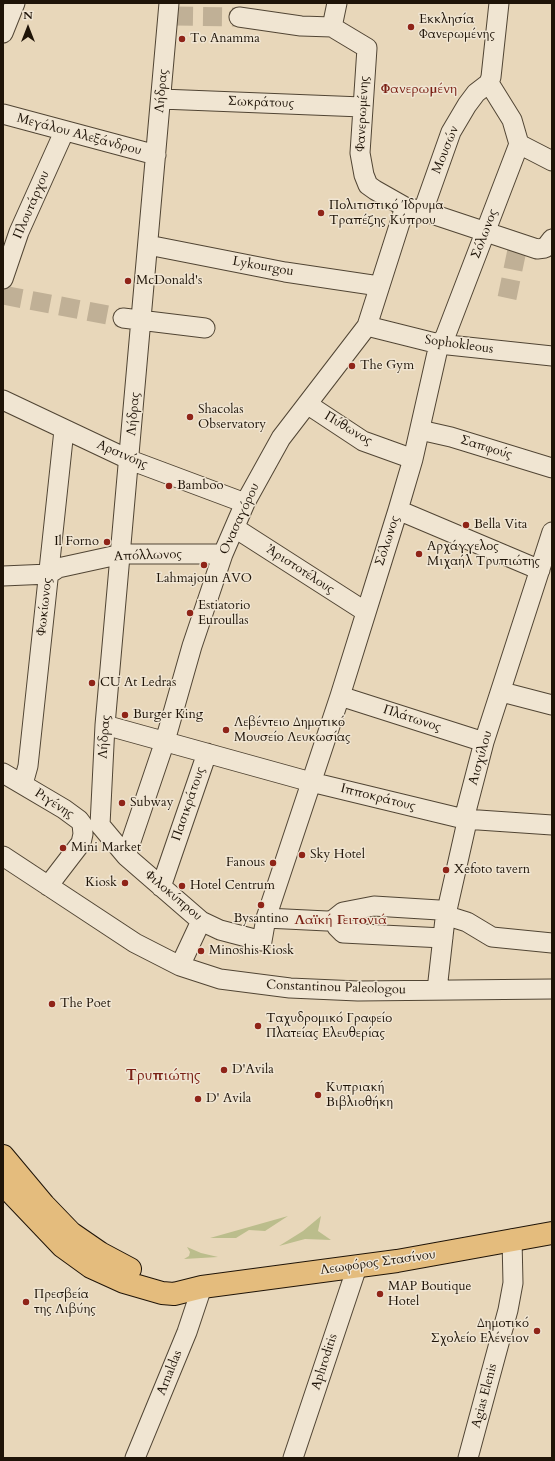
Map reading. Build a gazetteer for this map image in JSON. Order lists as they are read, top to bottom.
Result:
{
  "streets": {
    "main road": ["Λεωφόρος Στασίνου"],
    "street": [
      "Λήδρας",
      "Σωκράτους",
      "Φανερωμένης",
      "Μεγάλου Αλεξάνδρου",
      "Μουσών",
      "Πλουτάρχου",
      "Σόλωνος",
      "Lykourgou",
      "Sophokleous",
      "Πύθωνος",
      "Σαπφούς",
      "Αρσινόης",
      "Ονασαγόρου",
      "Απόλλωνος",
      "Ἀριστοτέλους",
      "Φωκίωνος",
      "Πλάτωνος",
      "Αισχύλου",
      "Ιπποκράτους",
      "Ριγένης",
      "Πασικράτους",
      "Φιλοκύπρου",
      "Constantinou Paleologou",
      "Aphroditis",
      "Arnaldas",
      "Agias Elenis"
    ]
  },
  "crossings": [
    ["Λήδρας", "Σωκράτους"],
    ["Λήδρας", "Μεγάλου Αλεξάνδρου"],
    ["Λήδρας", "Lykourgou"],
    ["Λήδρας", "Αρσινόης"],
    ["Λήδρας", "Απόλλωνος"],
    ["Λήδρας", "Πασικράτους"],
    ["Λήδρας", "Φιλοκύπρου"],
    ["Σωκράτους", "Φανερωμένης"],
    ["Φανερωμένης", "Μουσών"],
    ["Φανερωμένης", "Σόλωνος"],
    ["Φανερωμένης", "Ονασαγόρου"],
    ["Μεγάλου Αλεξάνδρου", "Πλουτάρχου"],
    ["Μουσών", "Ονασαγόρου"],
    ["Σόλωνος", "Sophokleous"],
    ["Σόλωνος", "Πύθωνος"],
    ["Σόλωνος", "Σαπφούς"],
    ["Σόλωνος", "Ἀριστοτέλους"],
    ["Σόλωνος", "Πλάτωνος"],
    ["Σόλωνος", "Ιπποκράτους"],
    ["Σόλωνος", "Φιλοκύπρου"],
    ["Lykourgou", "Ονασαγόρου"],
    ["Sophokleous", "Ονασαγόρου"],
    ["Πύθωνος", "Ονασαγόρου"],
    ["Αρσινόης", "Ονασαγόρου"],
    ["Αρσινόης", "Φωκίωνος"],
    ["Ονασαγόρου", "Απόλλωνος"],
    ["Ονασαγόρου", "Ἀριστοτέλους"],
    ["Ονασαγόρου", "Πασικράτους"],
    ["Ονασαγόρου", "Φιλοκύπρου"],
    ["Απόλλωνος", "Φωκίωνος"],
    ["Φωκίωνος", "Ριγένης"],
    ["Πλάτωνος", "Αισχύλου"],
    ["Αισχύλου", "Ιπποκράτους"],
    ["Αισχύλου", "Constantinou Paleologou"],
    ["Ιπποκράτους", "Πασικράτους"],
    ["Ριγένης", "Constantinou Paleologou"],
    ["Πασικράτους", "Φιλοκύπρου"],
    ["Λεωφόρος Στασίνου", "Aphroditis"],
    ["Λεωφόρος Στασίνου", "Arnaldas"],
    ["Λεωφόρος Στασίνου", "Agias Elenis"]
  ],
  "districts": ["Φανερωμένη", "Λαϊκή Γειτονιά", "Τρυπιώτης"],
  "places": [
    "Εκκλησία Φανερωμένης",
    "To Anamma",
    "Πολιτιστικό Ίδρυμα Τραπέζης Κύπρου",
    "McDonald's",
    "The Gym",
    "Shacolas Observatory",
    "Bamboo",
    "Bella Vita",
    "Il Forno",
    "Αρχάγγελος Μιχαήλ Τρυπιώτης",
    "Lahmajoun AVO",
    "Estiatorio Euroullas",
    "CU At Ledras",
    "Burger King",
    "Λεβέντειο Δημοτικό Μουσείο Λευκωσίας",
    "Subway",
    "Mini Market",
    "Sky Hotel",
    "Fanous",
    "Xefoto tavern",
    "Kiosk",
    "Hotel Centrum",
    "Bysantino",
    "Minoshis Kiosk",
    "The Poet",
    "Ταχυδρομικό Γραφείο Πλατείας Ελευθερίας",
    "D'Avila",
    "Κυπριακή Βιβλιοθήκη",
    "D' Avila",
    "MAP Boutique Hotel",
    "Πρεσβεία της Λιβύης",
    "Δημοτικό Σχολείο Ελένειον"
  ],
  "north": "top"
}
